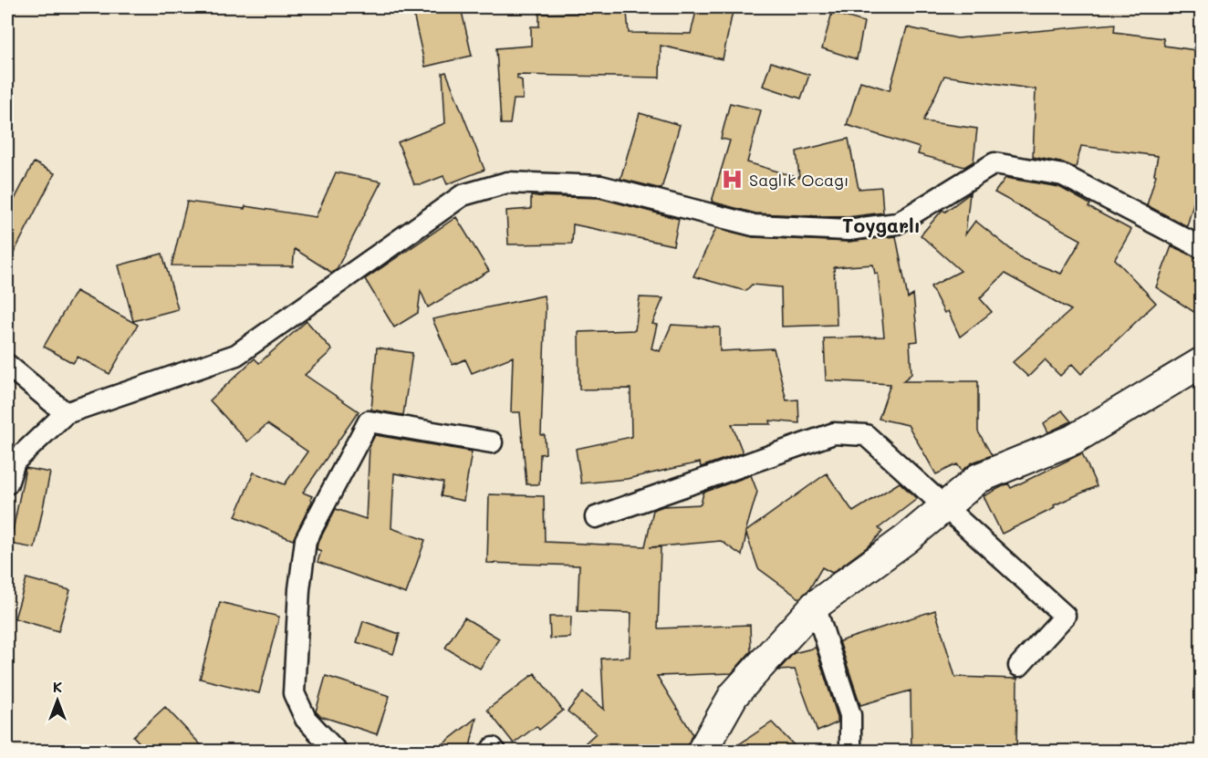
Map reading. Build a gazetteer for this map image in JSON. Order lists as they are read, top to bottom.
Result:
{
  "districts": ["Toygarlı"],
  "places": {
    "hospital": ["Saglık Ocagı"]
  },
  "north": "top"
}
